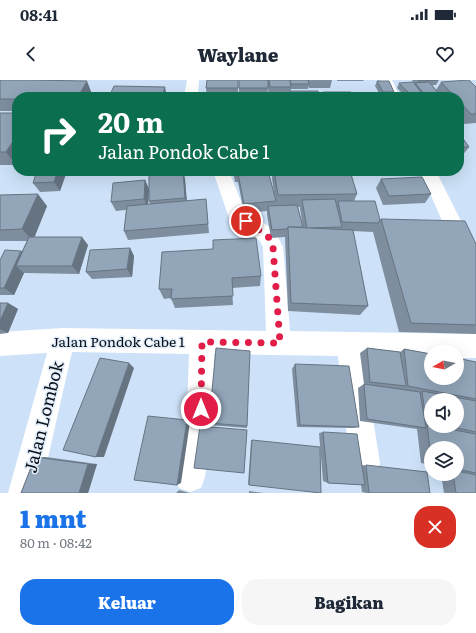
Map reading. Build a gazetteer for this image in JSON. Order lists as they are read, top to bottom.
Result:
{
  "streets": {
    "street": ["Jalan Pondok Cabe 1", "Jalan Lombok"]
  },
  "crossings": [
    ["Jalan Pondok Cabe 1", "Jalan Lombok"]
  ],
  "north": "left",
  "page": {
    "status": "08:41",
    "header": "Waylane",
    "turn": ["20 m", "Jalan Pondok Cabe 1"],
    "heading": ["1 mnt", "80 m · 08:42"],
    "buttons": ["Keluar", "Bagikan"]
  }
}
